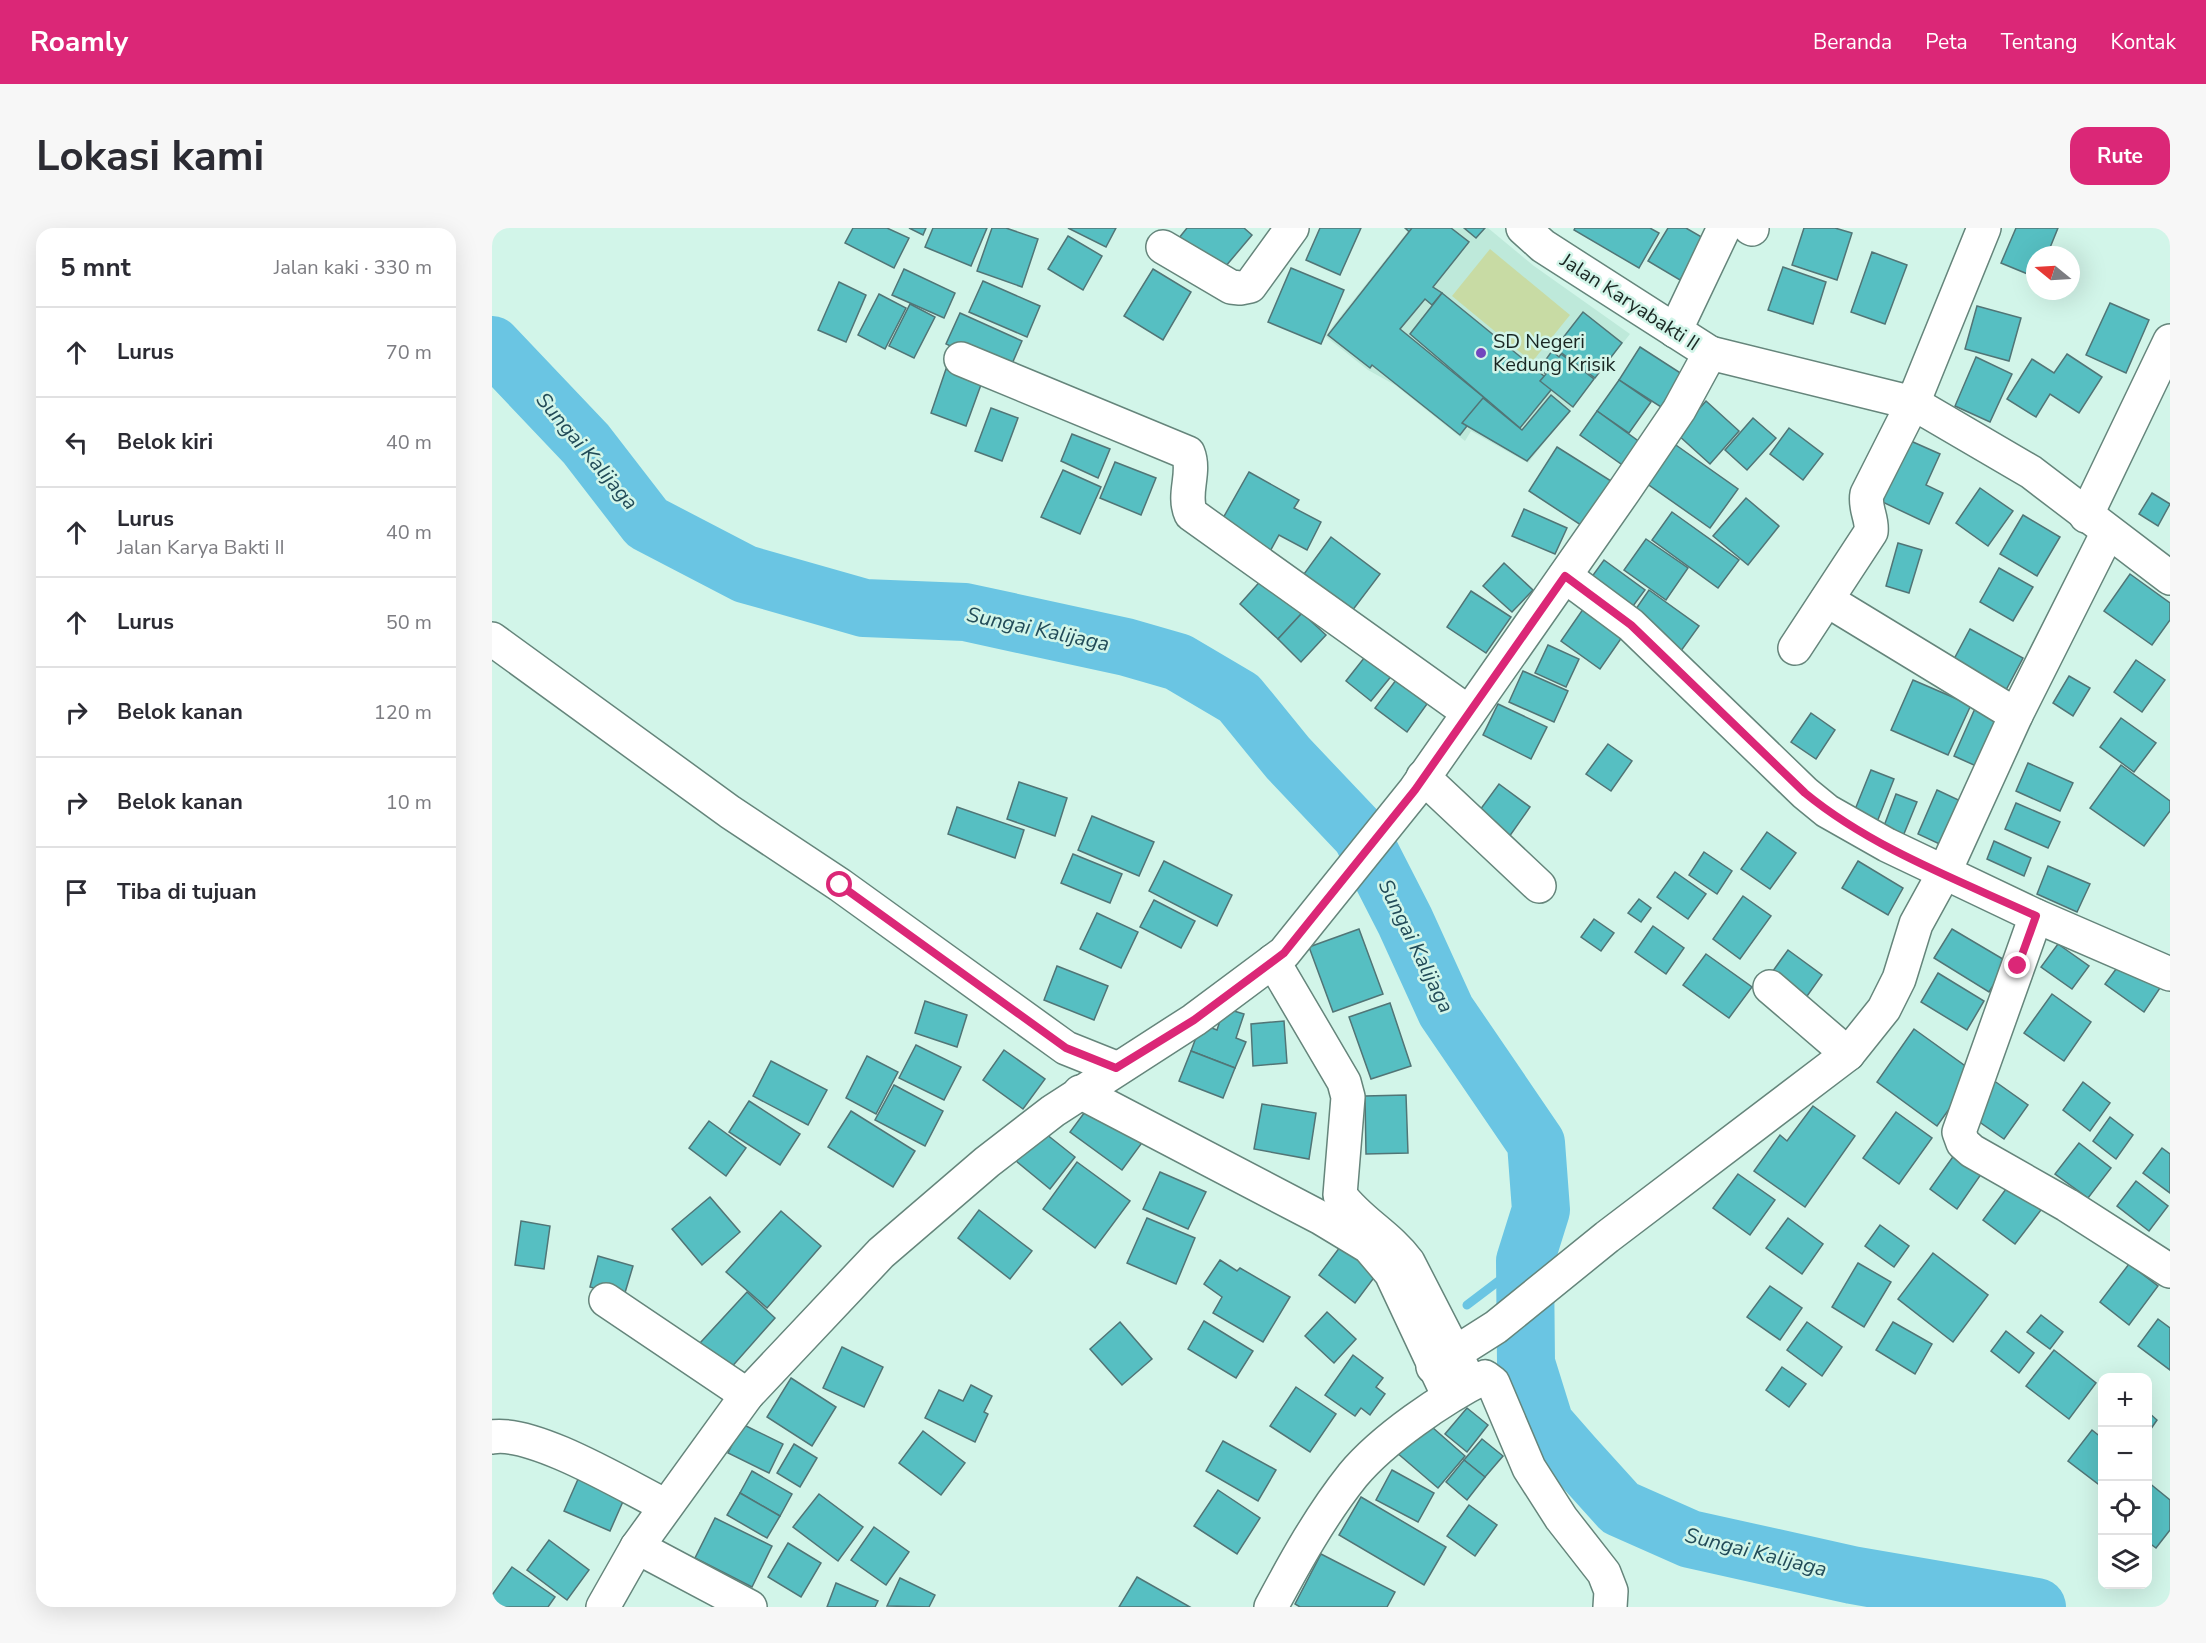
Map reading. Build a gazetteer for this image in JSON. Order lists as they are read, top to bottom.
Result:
{
  "streets": {
    "street": ["Jalan Karyabakti II"]
  },
  "water": ["Sungai Kalijaga"],
  "places": ["SD Negeri Kedung Krisik"],
  "north": "left",
  "page": {
    "header": "Roamly",
    "nav": [
      "Beranda",
      "Peta",
      "Tentang",
      "Kontak"
    ],
    "buttons": "Rute",
    "title": "Lokasi kami",
    "heading": ["5 mnt", "Jalan kaki · 330 m"],
    "list": [
      ["Lurus", "70 m"],
      ["Belok kiri", "40 m"],
      ["Lurus", "Jalan Karya Bakti II", "40 m"],
      ["Lurus", "50 m"],
      ["Belok kanan", "120 m"],
      ["Belok kanan", "10 m"],
      "Tiba di tujuan"
    ],
    "map_buttons": ["+", "−"]
  }
}
